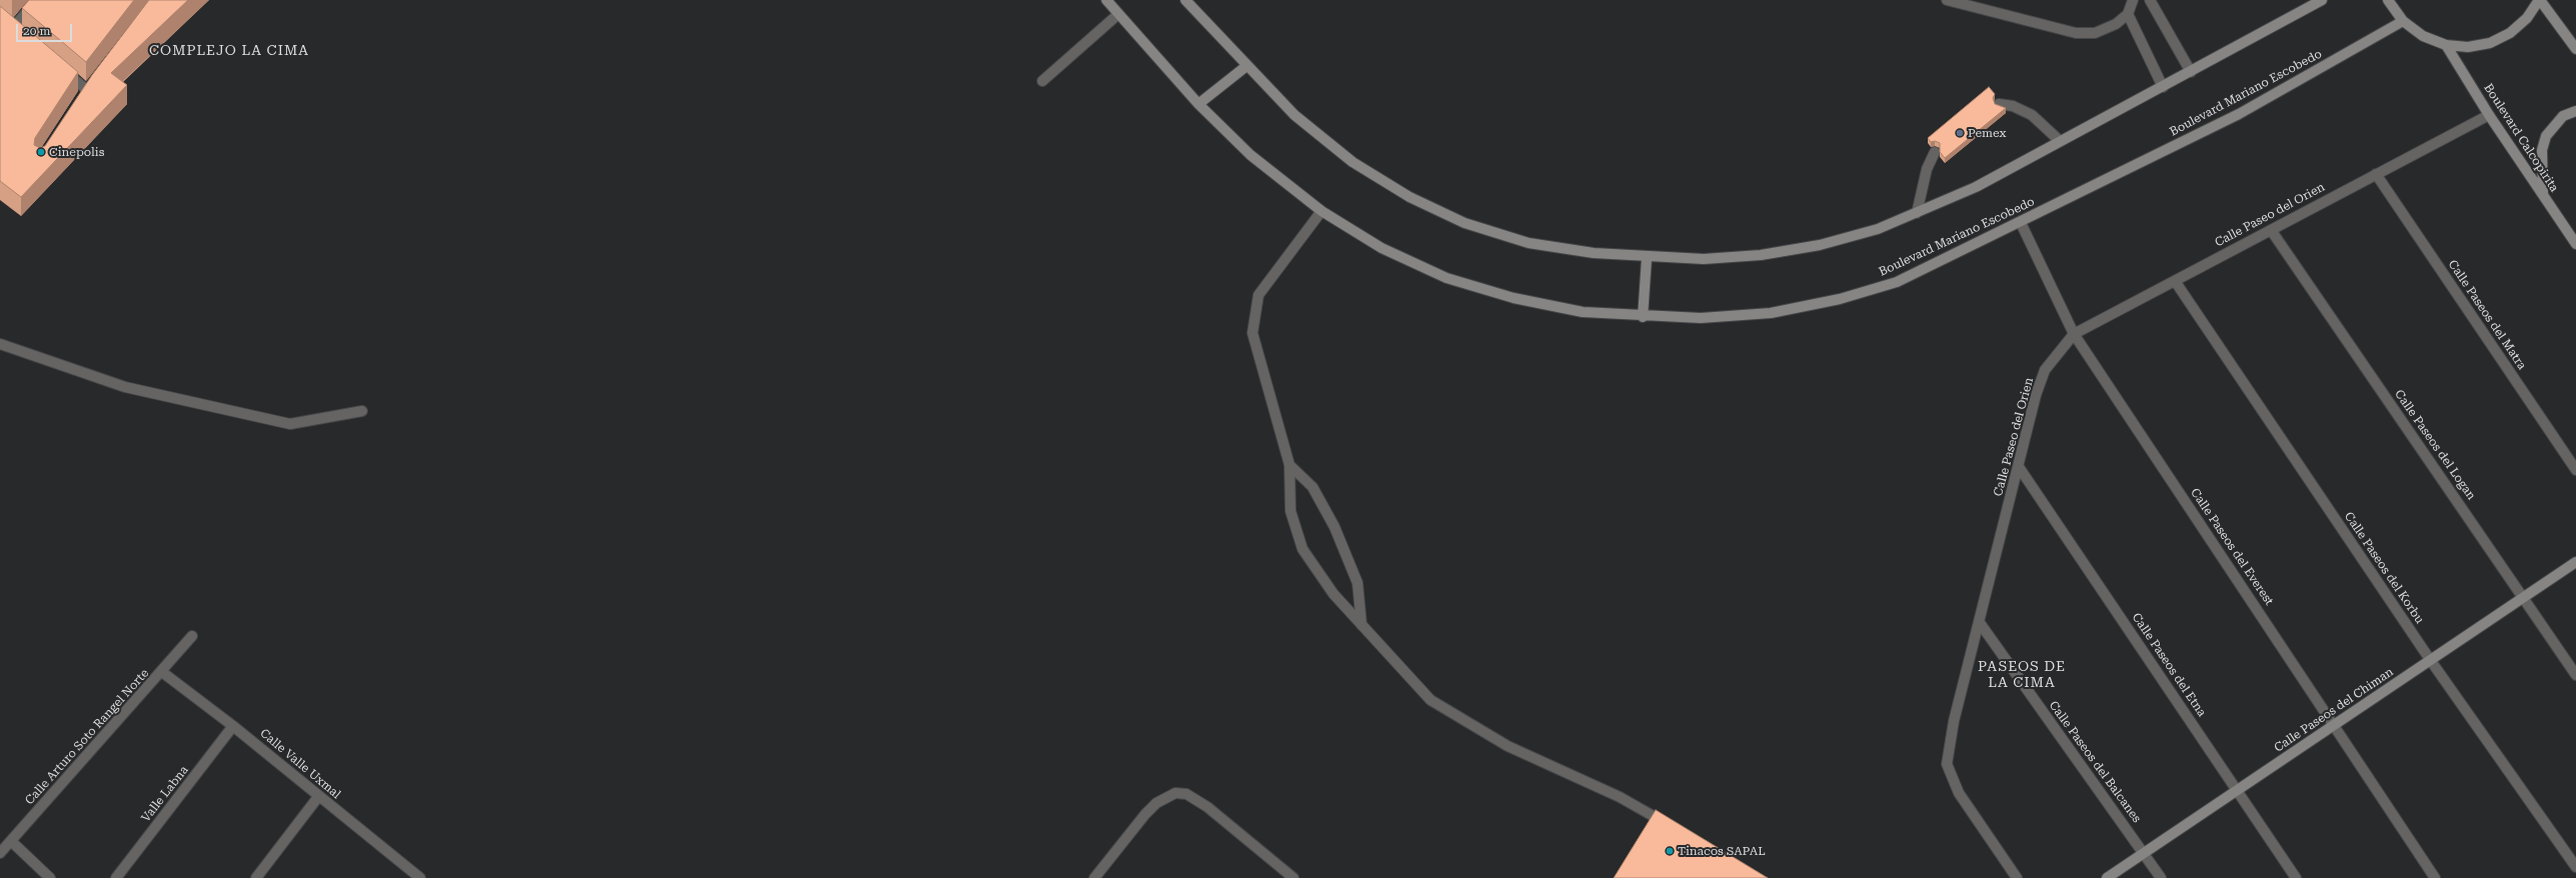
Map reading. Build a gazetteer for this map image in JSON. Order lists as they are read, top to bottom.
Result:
{
  "streets": {
    "street": [
      "Boulevard Mariano Escobedo",
      "Boulevard Calcopirita",
      "Calle Paseo del Orien",
      "Calle Paseos del Matra",
      "Calle Paseos del Logan",
      "Calle Paseos del Everest",
      "Calle Paseos del Korbu",
      "Calle Paseos del Etna",
      "Calle Paseos del Chiman",
      "Calle Arturo Soto Rangel Norte",
      "Calle Paseos del Balcanes",
      "Calle Valle Uxmal",
      "Valle Labna"
    ]
  },
  "crossings": [
    ["Boulevard Mariano Escobedo", "Calle Paseos del Everest"],
    ["Boulevard Calcopirita", "Calle Paseo del Orien"],
    ["Calle Paseo del Orien", "Calle Paseos del Matra"],
    ["Calle Paseo del Orien", "Calle Paseos del Logan"],
    ["Calle Paseo del Orien", "Calle Paseos del Everest"],
    ["Calle Paseo del Orien", "Calle Paseos del Korbu"],
    ["Calle Paseo del Orien", "Calle Paseos del Etna"],
    ["Calle Paseo del Orien", "Calle Paseos del Balcanes"],
    ["Calle Paseos del Logan", "Calle Paseos del Chiman"],
    ["Calle Paseos del Everest", "Calle Paseos del Chiman"],
    ["Calle Paseos del Korbu", "Calle Paseos del Chiman"],
    ["Calle Paseos del Etna", "Calle Paseos del Chiman"],
    ["Calle Paseos del Chiman", "Calle Paseos del Balcanes"],
    ["Calle Arturo Soto Rangel Norte", "Calle Valle Uxmal"],
    ["Calle Valle Uxmal", "Valle Labna"]
  ],
  "districts": ["COMPLEJO LA CIMA", "PASEOS DE LA CIMA"],
  "places": ["Pemex", "Cinepolis", "Tinacos SAPAL"],
  "scale_bar": "20 m"
}
